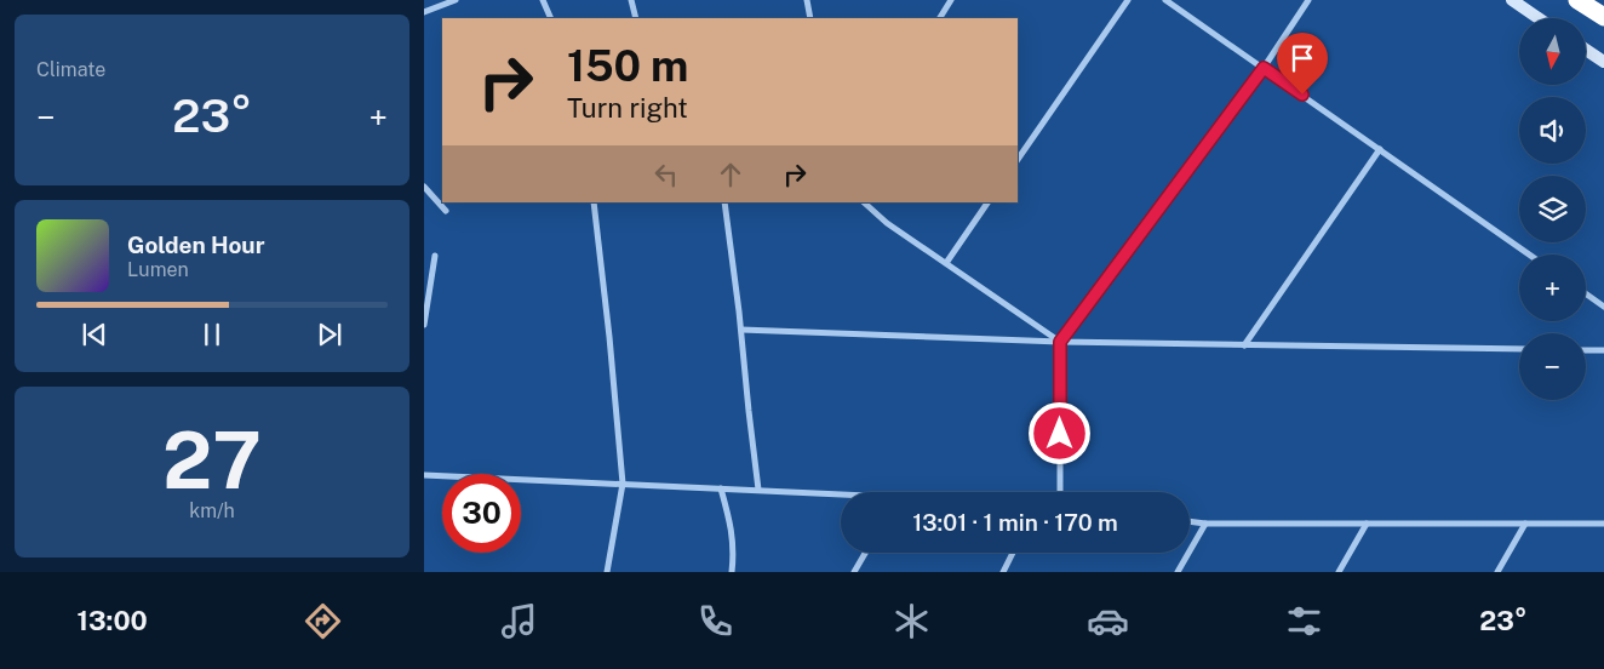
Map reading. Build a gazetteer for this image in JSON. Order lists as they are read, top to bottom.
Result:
{
  "north": "bottom",
  "page": {
    "tile": [
      "Climate",
      ["27", "km/h"]
    ],
    "map_buttons": ["+", "−"],
    "turn": ["150 m", "Turn right"],
    "heat": ["−", "23°", "+"],
    "song": ["Golden Hour", "Lumen"],
    "limit": "30",
    "trip": "13:01 · 1 min · 170 m",
    "tabs": ["13:00", "23°"]
  }
}
